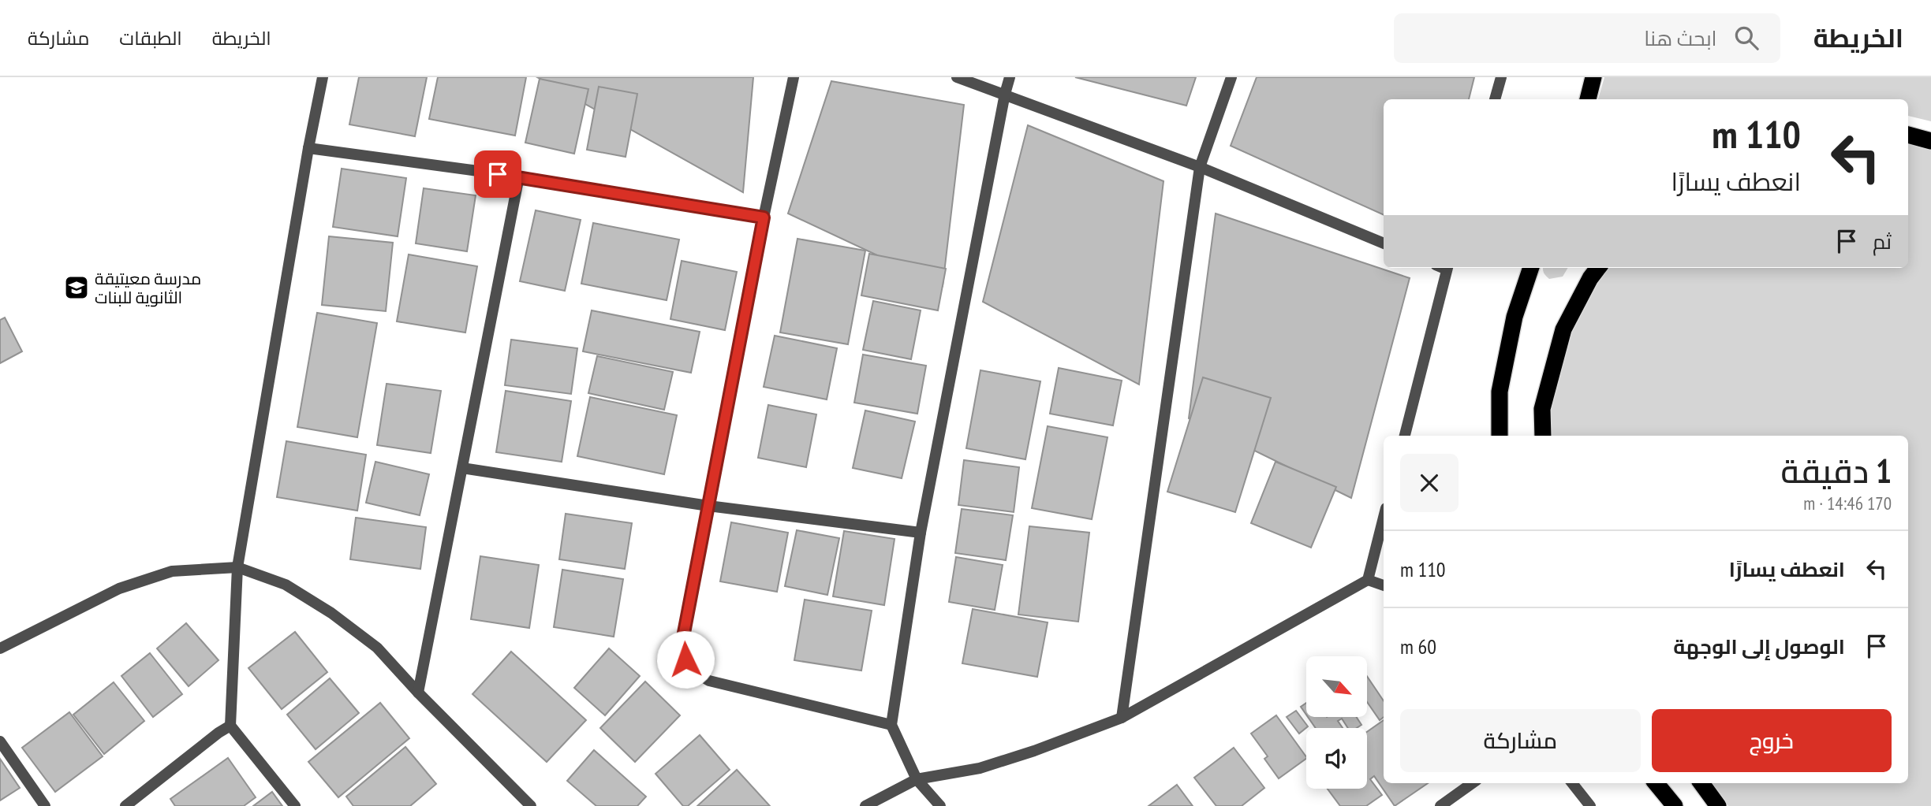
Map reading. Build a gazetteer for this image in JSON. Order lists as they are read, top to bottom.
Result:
{
  "places": {
    "school or university": ["مدرسة معيتيقة الثانوية للبنات"]
  },
  "north": "bottom right",
  "page": {
    "header": "الخريطة",
    "search": "ابحث هنا",
    "nav": ["الخريطة", "الطبقات", "مشاركة"],
    "turn": ["110 m", "انعطف يسارًا"],
    "then": "ثم",
    "heading": ["1 دقيقة", "170 m · 14:46"],
    "list": [
      {
        "name": "انعطف يسارًا",
        "value": "110 m"
      },
      {
        "name": "الوصول إلى الوجهة",
        "value": "60 m"
      }
    ],
    "buttons": ["خروج", "مشاركة"]
  }
}
